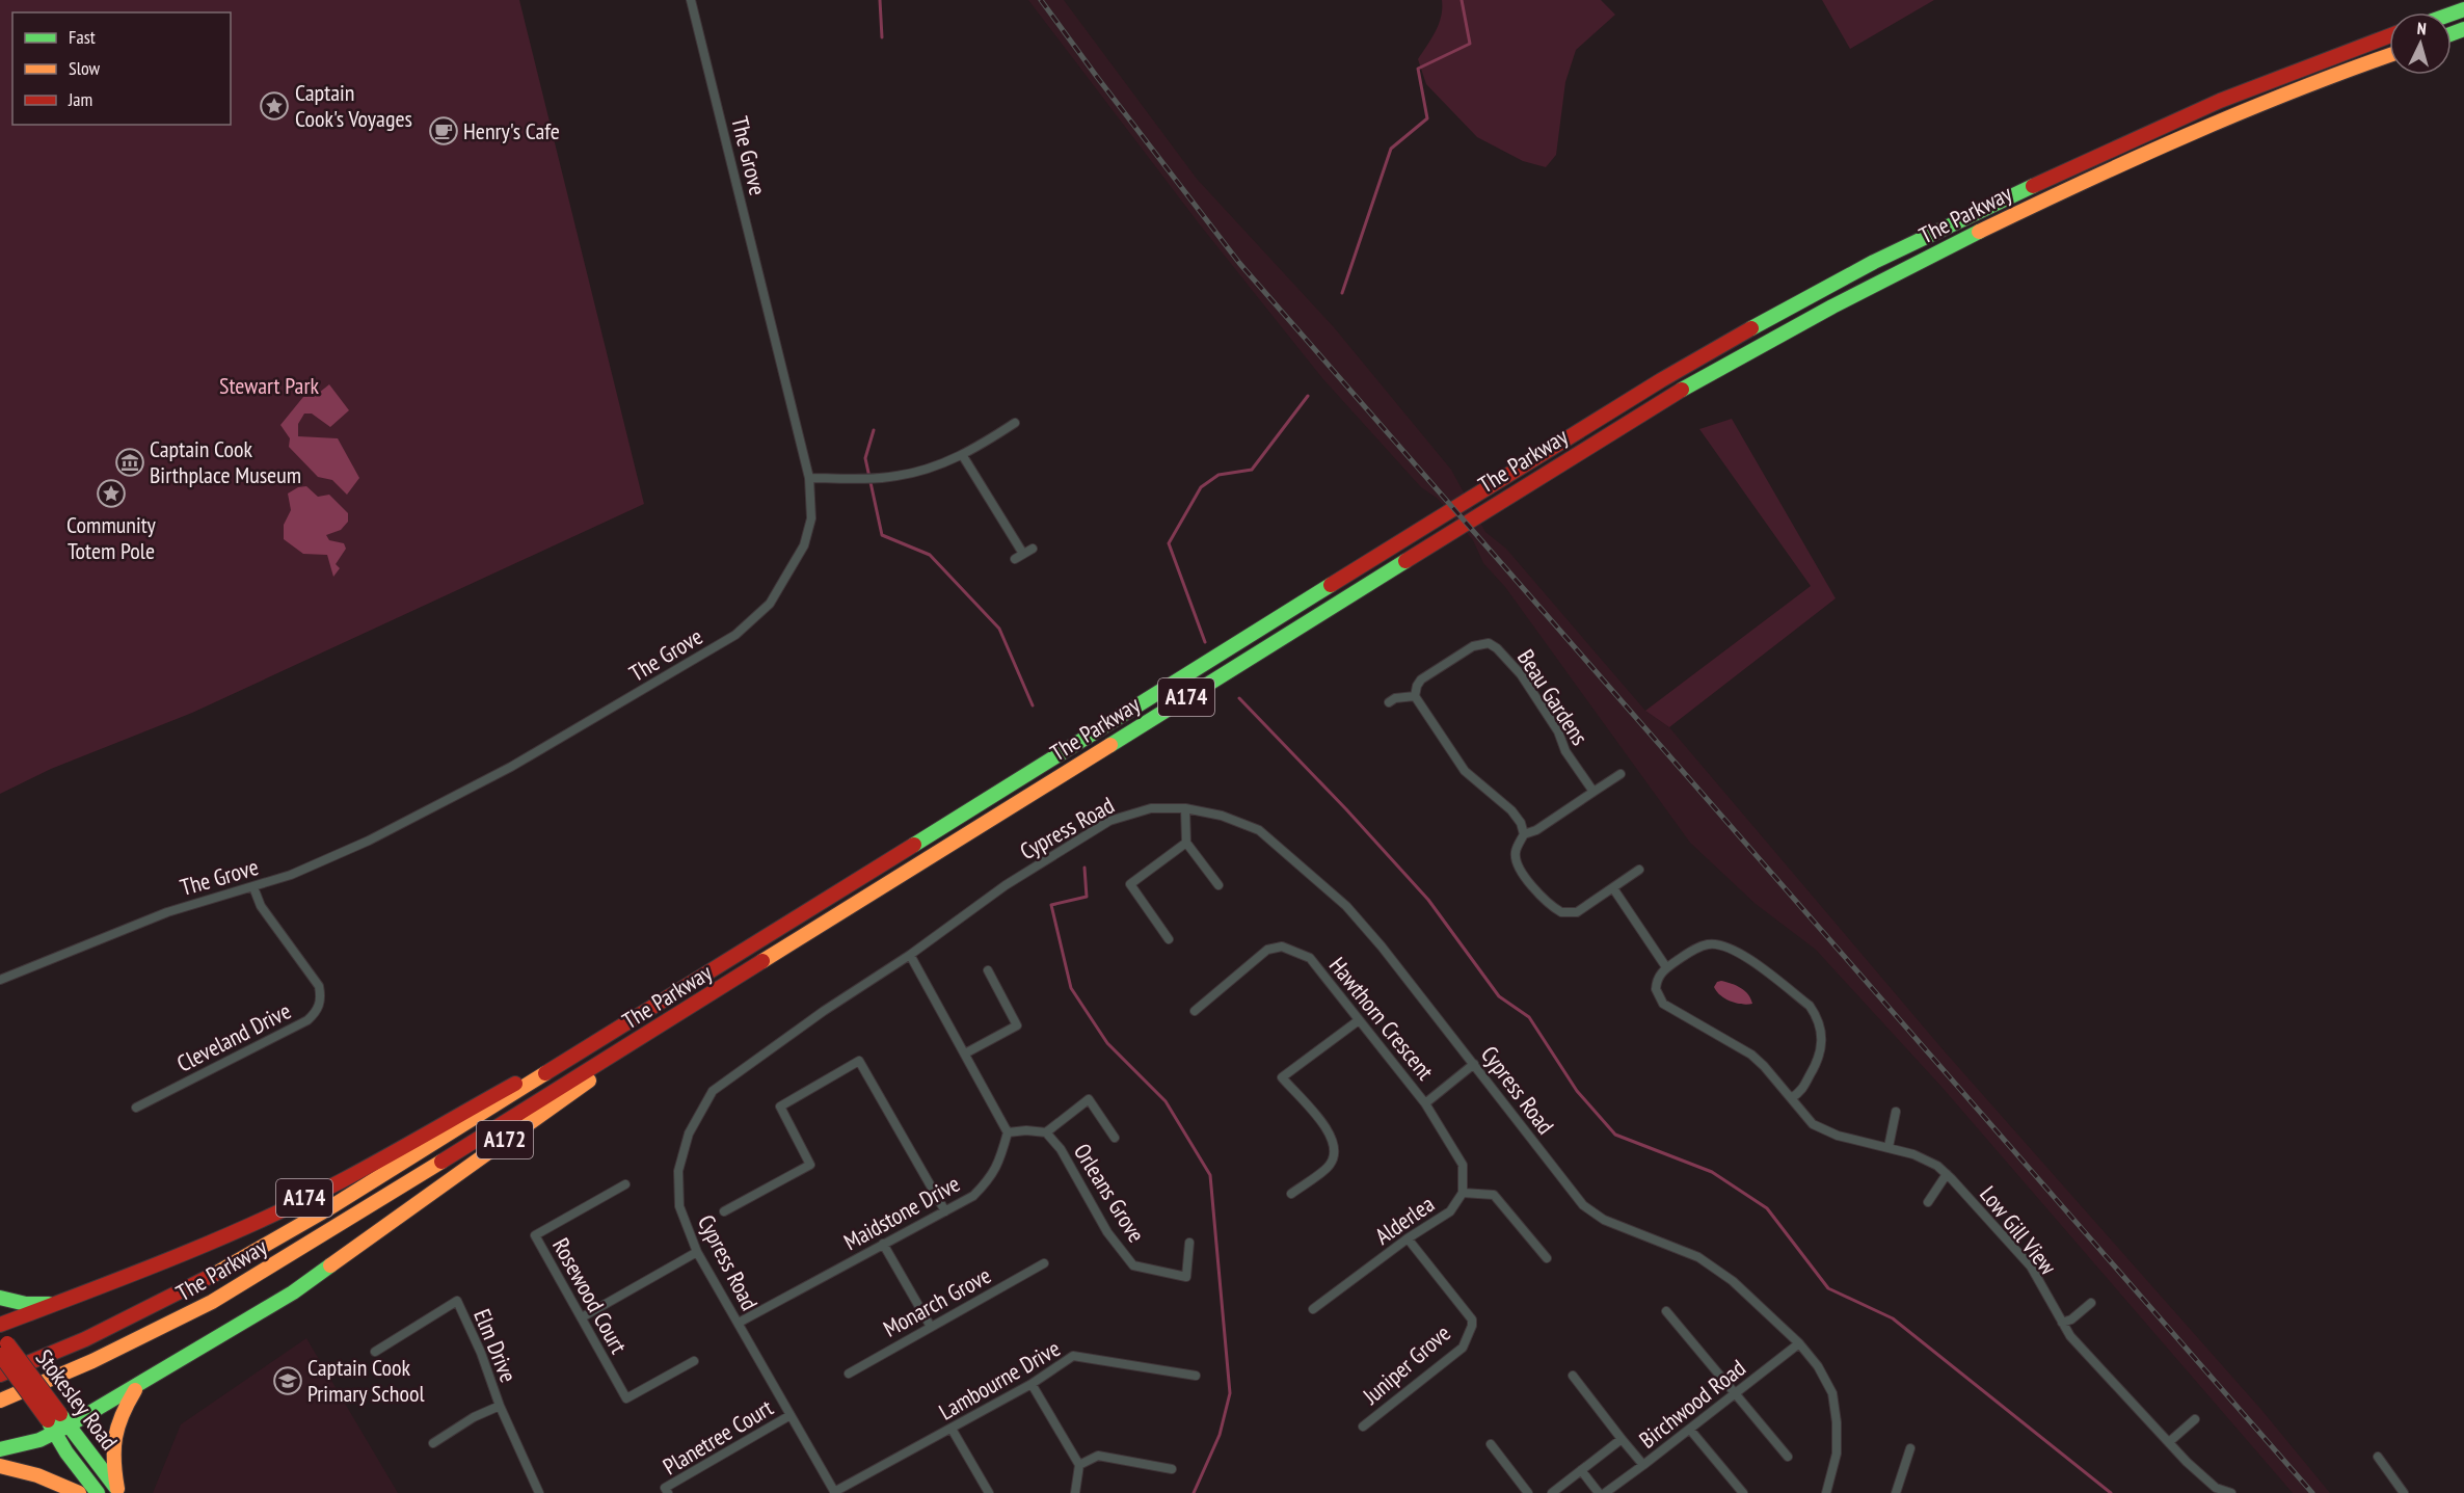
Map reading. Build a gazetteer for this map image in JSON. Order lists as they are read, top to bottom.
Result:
{
  "streets": {
    "main road": [
      "The Parkway",
      "A174",
      "A172",
      "Stokesley Road"
    ],
    "street": [
      "The Grove",
      "Beau Gardens",
      "Cypress Road",
      "Hawthorn Crescent",
      "Cleveland Drive",
      "Orleans Grove",
      "Maidstone Drive",
      "Alderlea",
      "Low Gill View",
      "Rosewood Court",
      "Monarch Grove",
      "Elm Drive",
      "Juniper Grove",
      "Lambourne Drive",
      "Birchwood Road",
      "Planetree Court"
    ]
  },
  "crossings": [
    ["The Grove", "Cleveland Drive"],
    ["The Parkway", "A174"],
    ["The Parkway", "A172"],
    ["Cypress Road", "Hawthorn Crescent"],
    ["Cypress Road", "Maidstone Drive"],
    ["Cypress Road", "Lambourne Drive"],
    ["Cypress Road", "Birchwood Road"],
    ["Cypress Road", "Planetree Court"],
    ["Hawthorn Crescent", "Alderlea"],
    ["A172", "Stokesley Road"],
    ["Orleans Grove", "Maidstone Drive"],
    ["Alderlea", "Juniper Grove"]
  ],
  "parks": ["Stewart Park"],
  "places": {
    "place": ["Captain Cook's Voyages", "Community Totem Pole"],
    "cafe": ["Henry's Cafe"],
    "museum": ["Captain Cook Birthplace Museum"],
    "school or university": ["Captain Cook Primary School"]
  },
  "legend": ["Fast", "Slow", "Jam"],
  "north": "top"
}
